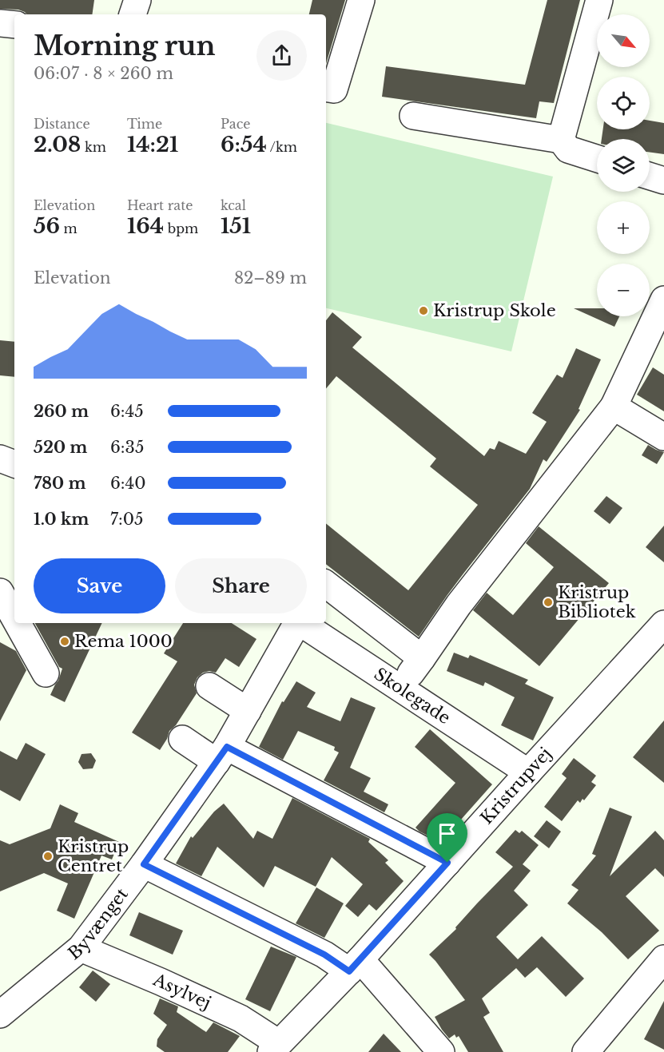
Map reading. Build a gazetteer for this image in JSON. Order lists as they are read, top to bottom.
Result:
{
  "streets": {
    "street": [
      "Skolegade",
      "Kristrupvej",
      "Byvænget",
      "Asylvej"
    ]
  },
  "crossings": [
    ["Skolegade", "Kristrupvej"],
    ["Kristrupvej", "Asylvej"],
    ["Byvænget", "Asylvej"]
  ],
  "places": [
    "Kristrup Skole",
    "Kristrup Bibliotek",
    "Rema 1000",
    "Kristrup Centret"
  ],
  "north": "bottom right",
  "page": {
    "map_buttons": ["+", "−"],
    "heading": ["Morning run", "06:07 · 8 × 260 m"],
    "stats": [
      ["Distance", "2.08 km"],
      ["Time", "14:21"],
      ["Pace", "6:54 /km"],
      ["Elevation", "56 m"],
      ["Heart rate", "164 bpm"],
      ["kcal", "151"]
    ],
    "chart": ["Elevation", "82–89 m"],
    "list": [
      {
        "name": "260 m",
        "note": "6:45"
      },
      {
        "name": "520 m",
        "note": "6:35"
      },
      {
        "name": "780 m",
        "note": "6:40"
      },
      {
        "name": "1.0 km",
        "note": "7:05"
      }
    ],
    "buttons": ["Save", "Share"]
  }
}
